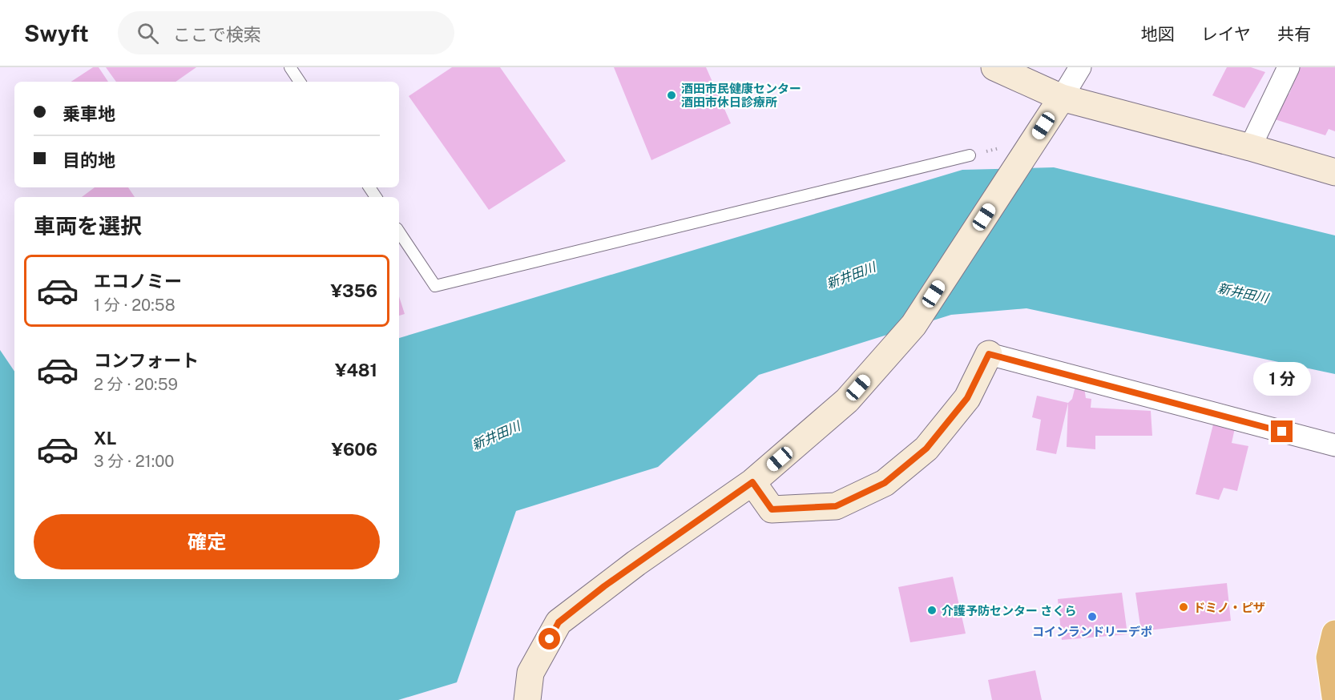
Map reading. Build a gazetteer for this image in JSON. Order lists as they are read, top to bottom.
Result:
{
  "water": ["新井田川"],
  "places": [
    "酒田市民健康センター 酒田市休日診療所",
    "ドミノ・ピザ",
    "介護予防センター さくら",
    "コインランドリーデポ"
  ],
  "page": {
    "header": "Swyft",
    "search": "ここで検索",
    "nav": ["地図", "レイヤ", "共有"],
    "banner": ["乗車地", "目的地"],
    "heading": "車両を選択",
    "list": [
      {
        "name": "エコノミー",
        "note": "1 分 · 20:58",
        "value": "¥356"
      },
      {
        "name": "コンフォート",
        "note": "2 分 · 20:59",
        "value": "¥481"
      },
      {
        "name": "XL",
        "note": "3 分 · 21:00",
        "value": "¥606"
      }
    ],
    "bubble": "1 分",
    "buttons": "確定"
  }
}
